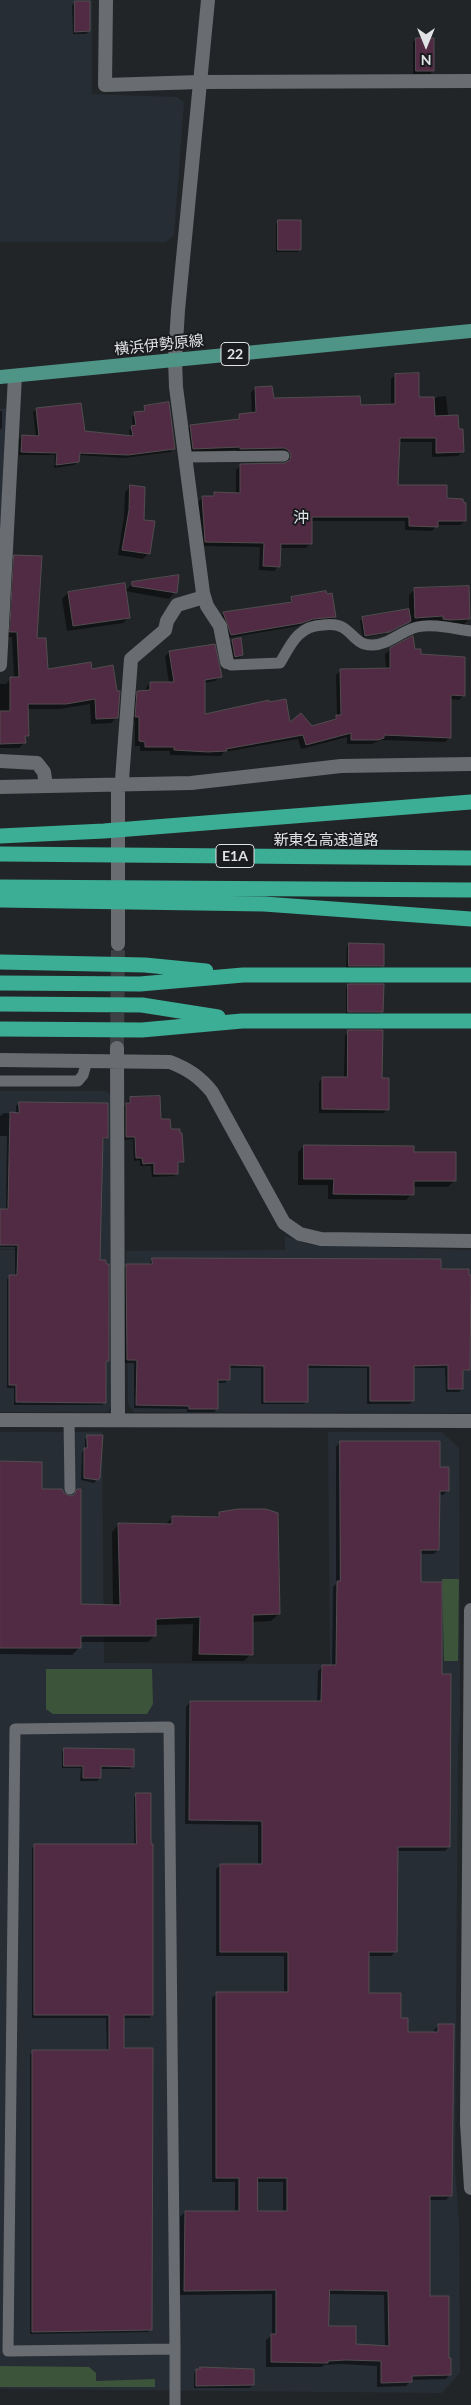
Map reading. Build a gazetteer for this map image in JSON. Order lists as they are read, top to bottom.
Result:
{
  "streets": {
    "highway": ["新東名高速道路", "E1A"],
    "main road": ["横浜伊勢原線", "22"]
  },
  "districts": ["沖"],
  "north": "bottom"
}
